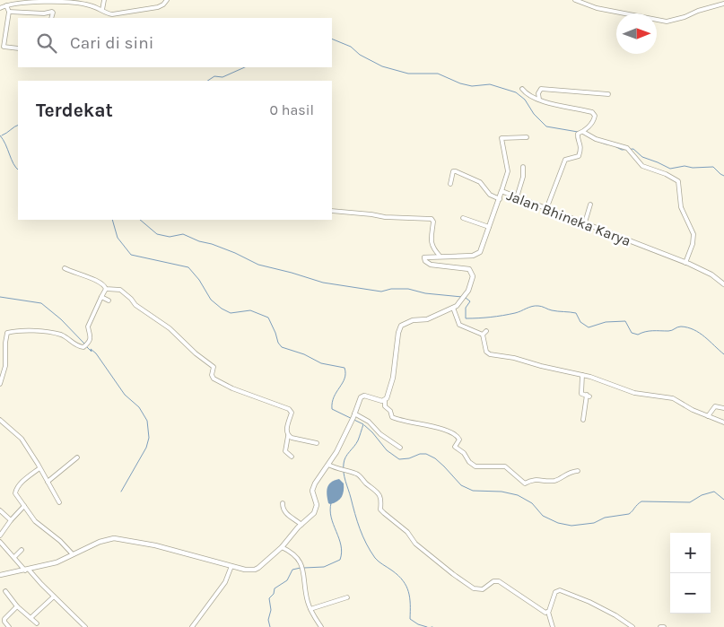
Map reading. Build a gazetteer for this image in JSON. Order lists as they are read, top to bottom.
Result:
{
  "streets": {
    "street": ["Jalan Bhineka Karya"]
  },
  "north": "right",
  "page": {
    "search": "Cari di sini",
    "heading": ["Terdekat", "0 hasil"],
    "map_buttons": ["+", "−"]
  }
}
